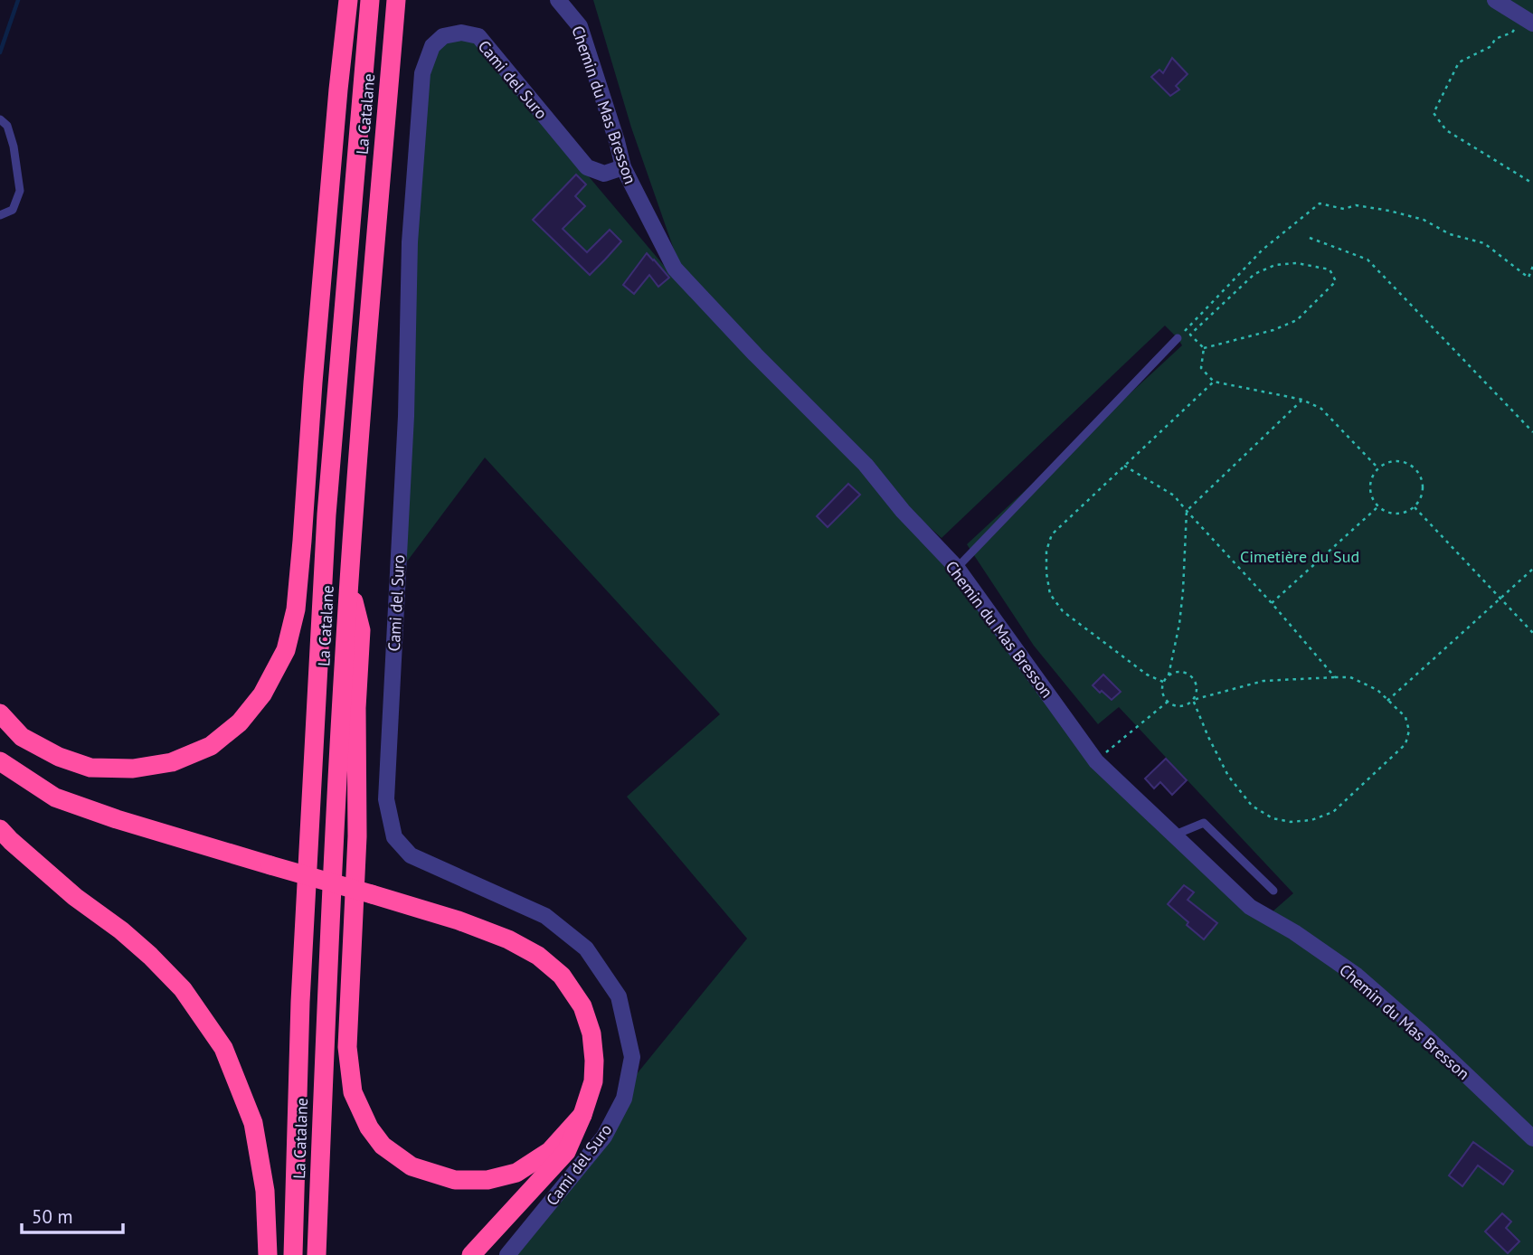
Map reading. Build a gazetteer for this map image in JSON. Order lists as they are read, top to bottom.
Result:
{
  "streets": {
    "highway": ["La Catalane"],
    "street": ["Cami del Suro", "Chemin du Mas Bresson"]
  },
  "crossings": [
    ["Cami del Suro", "Chemin du Mas Bresson"]
  ],
  "parks": ["Cimetière du Sud"],
  "scale_bar": "50 m"
}
